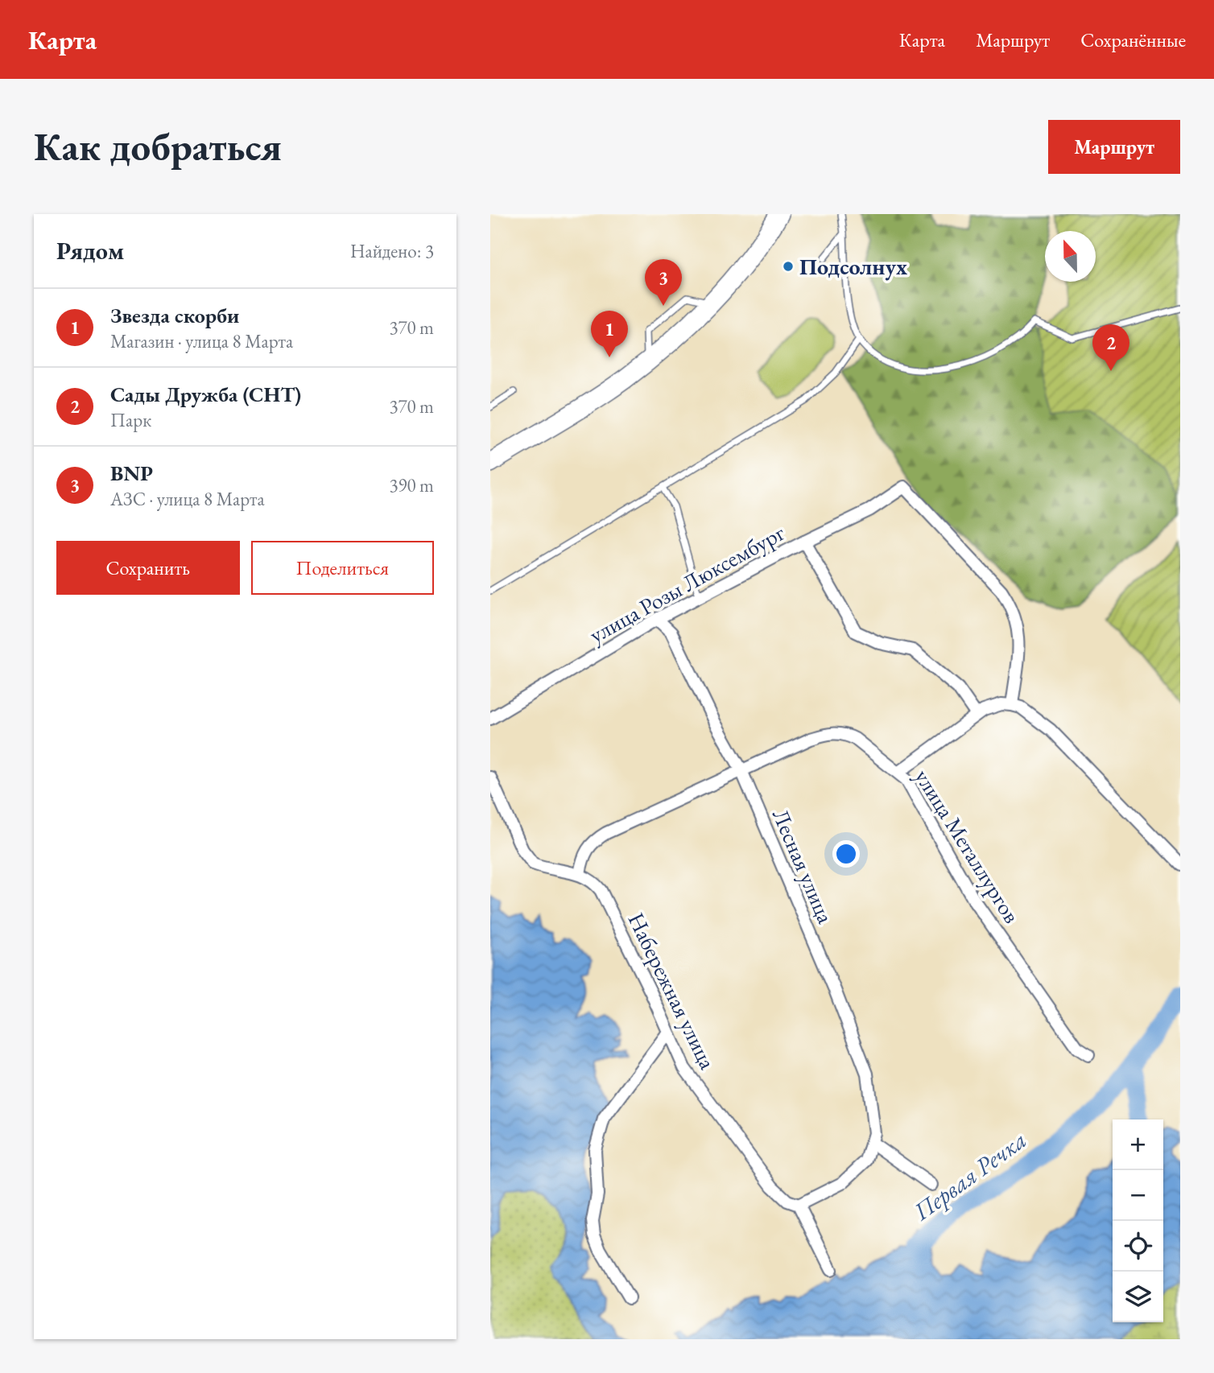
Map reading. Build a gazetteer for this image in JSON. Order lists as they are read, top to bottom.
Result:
{
  "streets": {
    "street": [
      "улица Розы Люксембург",
      "улица Металлургов",
      "Лесная улица",
      "Набережная улица"
    ]
  },
  "crossings": [
    ["улица Розы Люксембург", "Лесная улица"],
    ["улица Металлургов", "Лесная улица"],
    ["улица Металлургов", "Набережная улица"]
  ],
  "water": ["Первая Речка"],
  "places": ["Подсолнух"],
  "north": "top",
  "page": {
    "header": "Карта",
    "nav": ["Карта", "Маршрут", "Сохранённые"],
    "buttons": [
      "Маршрут",
      ["Сохранить", "Поделиться"]
    ],
    "title": "Как добраться",
    "heading": ["Рядом", "Найдено: 3"],
    "pins": ["3", "1", "2"],
    "list": [
      {
        "mark": "1",
        "name": "Звезда скорби",
        "note": "Магазин · улица 8 Марта",
        "value": "370 m"
      },
      {
        "mark": "2",
        "name": "Сады Дружба (СНТ)",
        "note": "Парк",
        "value": "370 m"
      },
      {
        "mark": "3",
        "name": "BNP",
        "note": "АЗС · улица 8 Марта",
        "value": "390 m"
      }
    ],
    "map_buttons": ["+", "−"]
  }
}
